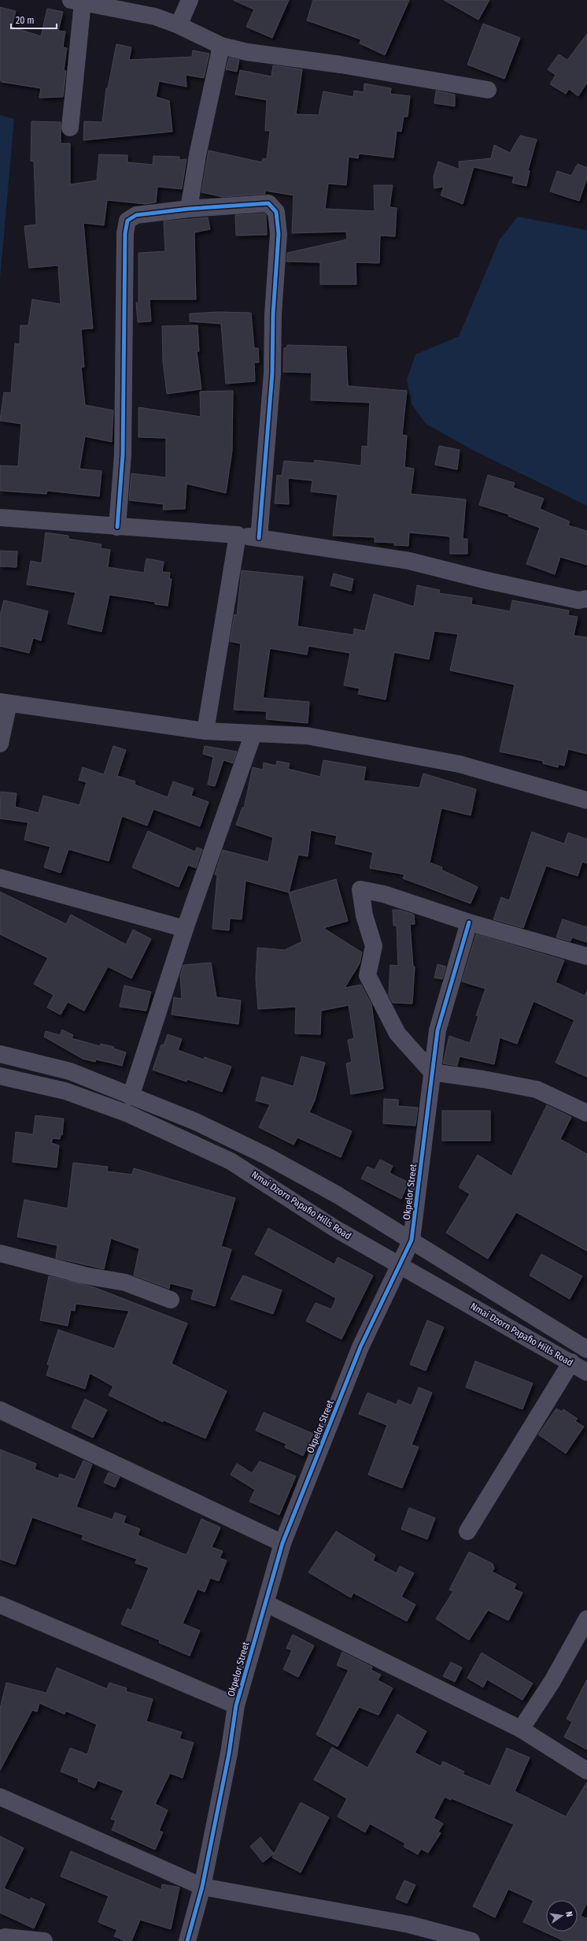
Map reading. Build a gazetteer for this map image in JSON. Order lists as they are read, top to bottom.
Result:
{
  "streets": {
    "street": ["Okpelor Street", "Nmai Dzorn Papafio Hills Road"]
  },
  "crossings": [
    ["Okpelor Street", "Nmai Dzorn Papafio Hills Road"]
  ],
  "scale_bar": "20 m",
  "north": "right"
}
